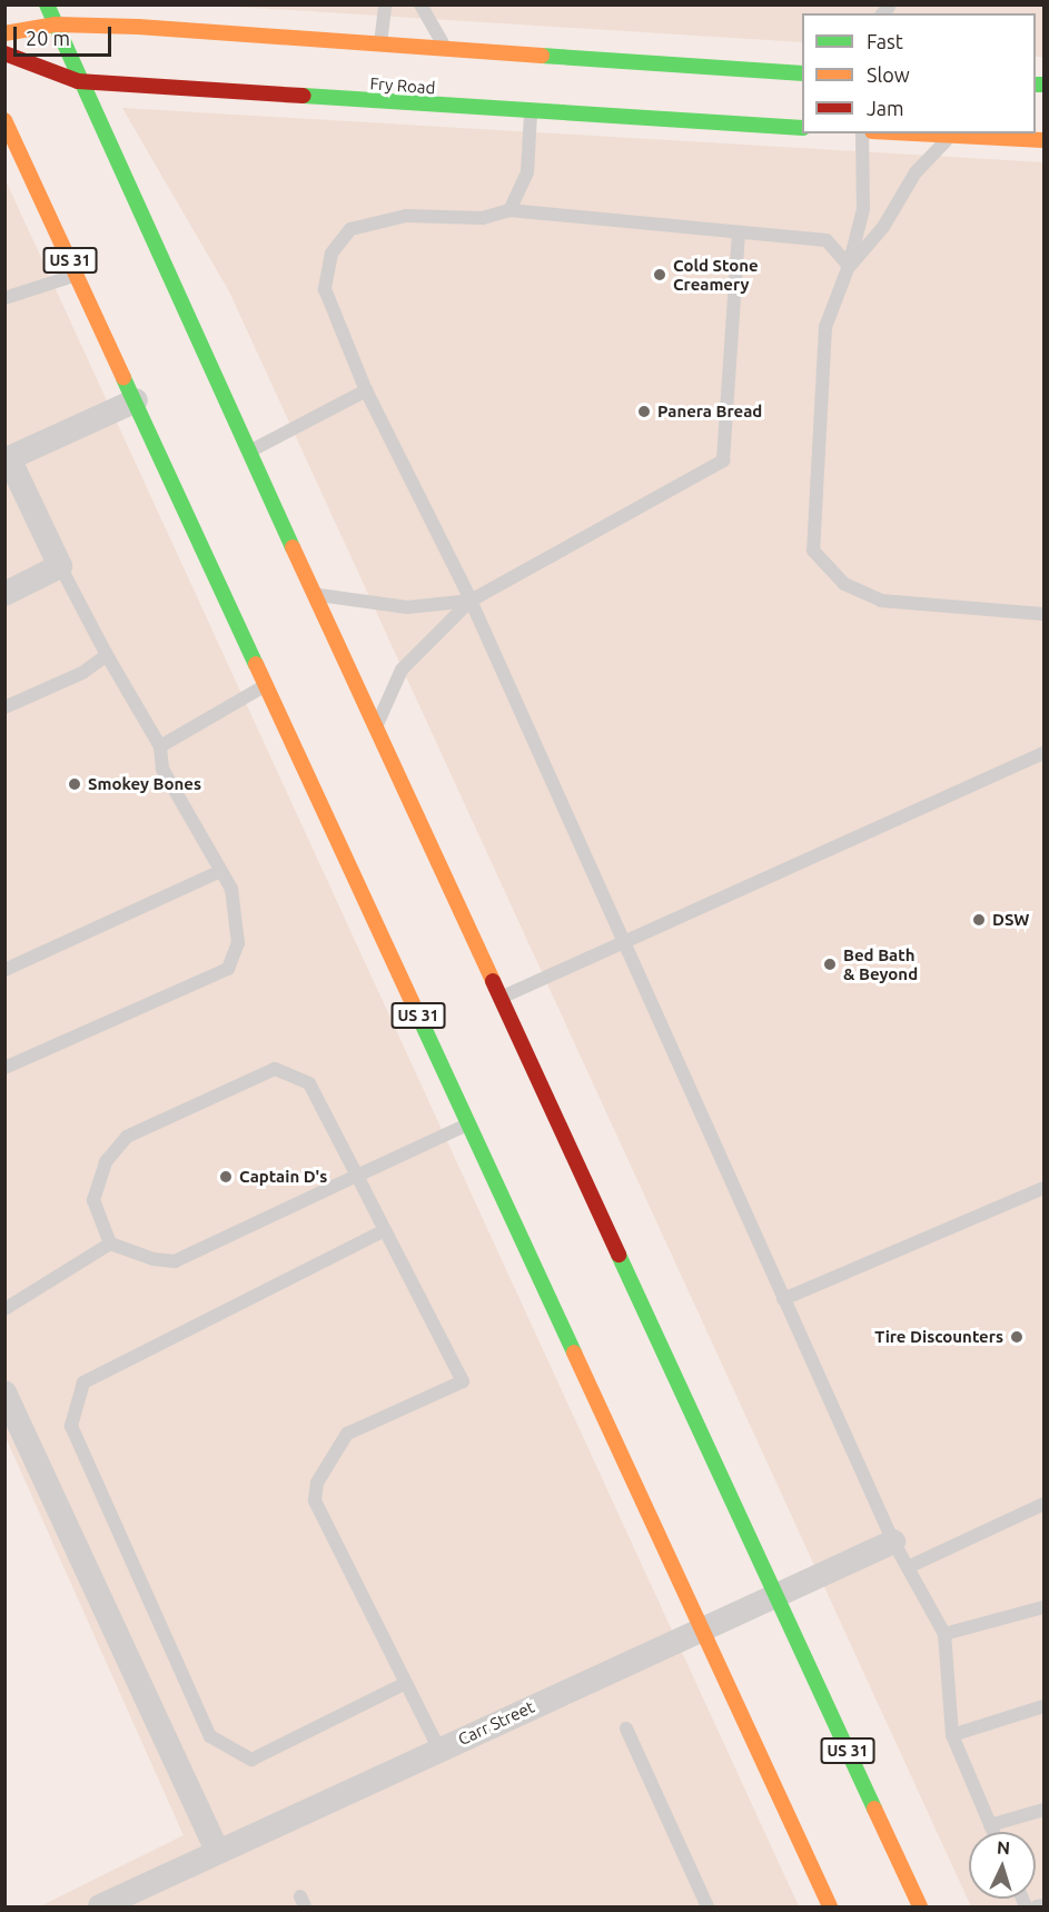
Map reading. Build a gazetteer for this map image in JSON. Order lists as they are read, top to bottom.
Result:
{
  "streets": {
    "main road": ["Fry Road", "US 31"],
    "street": ["Carr Street"]
  },
  "crossings": [
    ["Fry Road", "US 31"],
    ["US 31", "Carr Street"]
  ],
  "places": [
    "Cold Stone Creamery",
    "Panera Bread",
    "Smokey Bones",
    "DSW",
    "Bed Bath & Beyond",
    "Captain D's",
    "Tire Discounters"
  ],
  "legend": ["Fast", "Slow", "Jam"],
  "scale_bar": "20 m",
  "north": "top"
}
